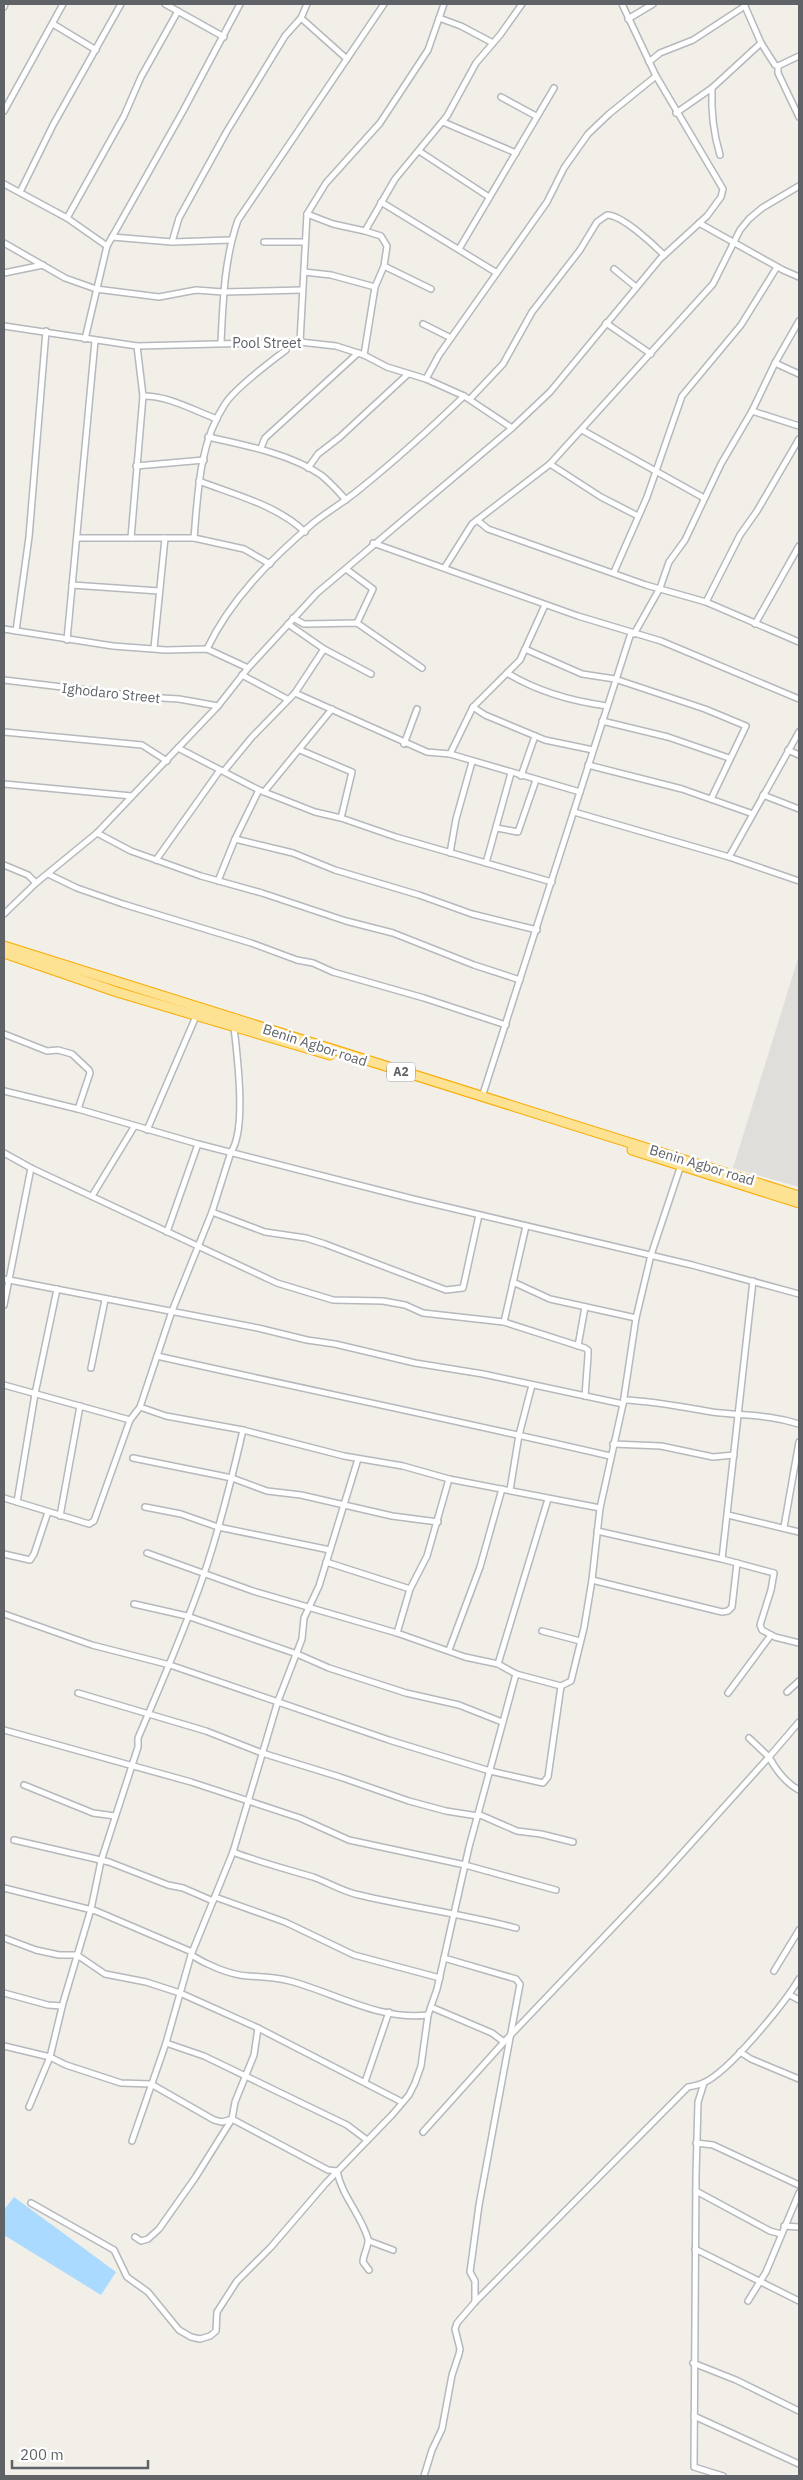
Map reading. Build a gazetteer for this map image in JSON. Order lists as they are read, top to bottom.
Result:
{
  "streets": {
    "highway": ["Benin Agbor road", "A2"],
    "street": ["Pool Street", "Ighodaro Street"]
  },
  "scale_bar": "200 m"
}
